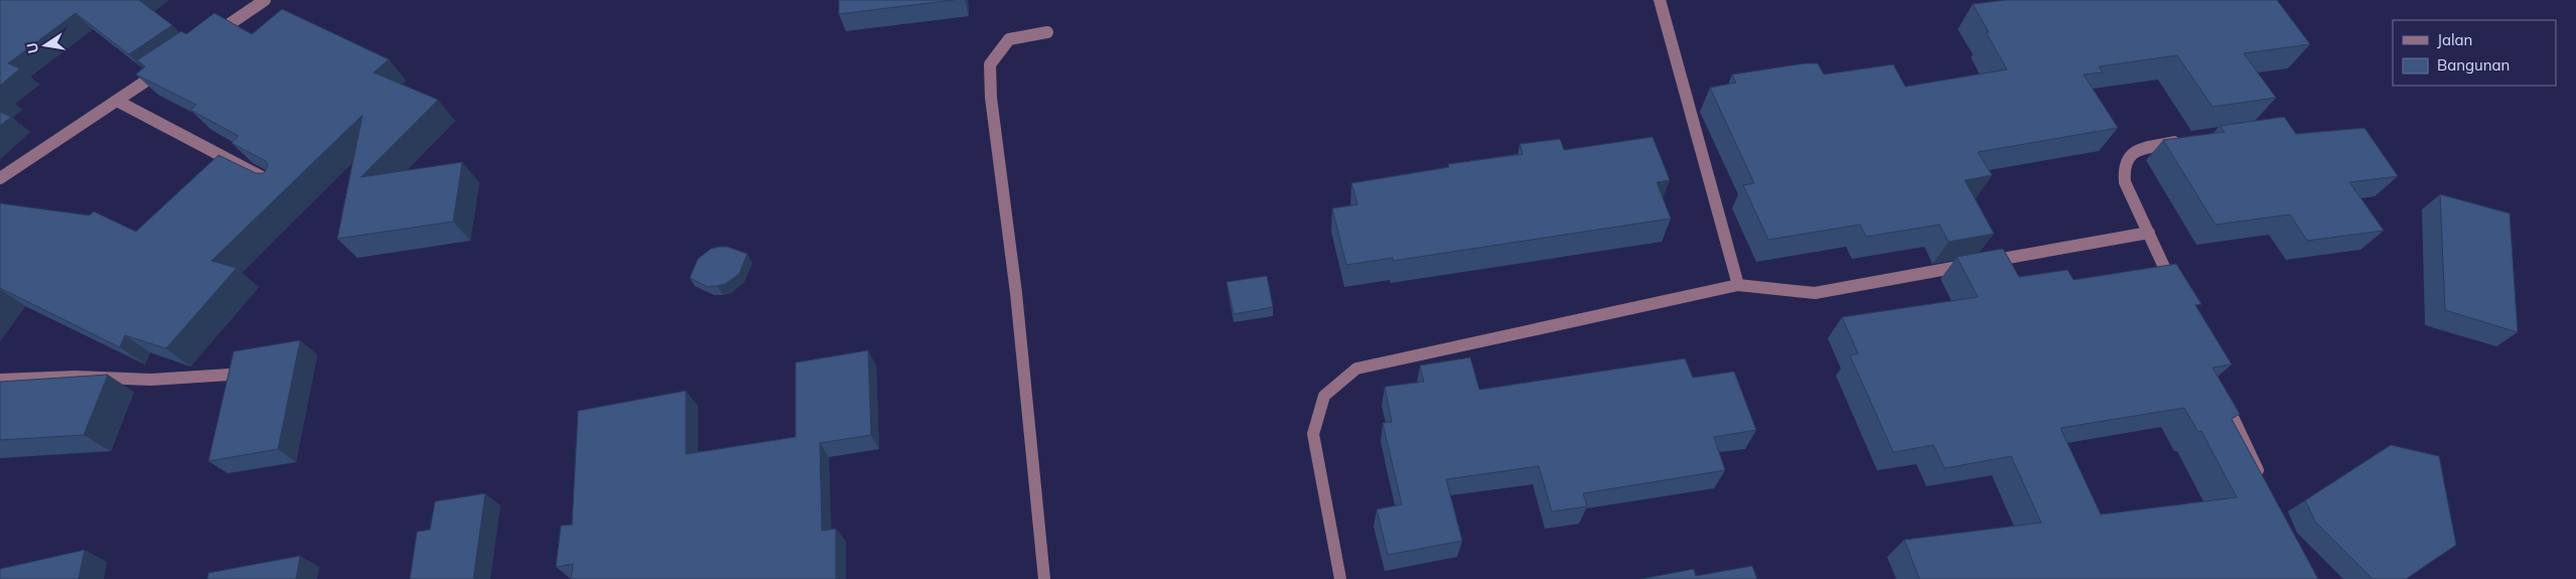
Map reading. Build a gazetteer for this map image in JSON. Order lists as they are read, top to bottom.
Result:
{
  "legend": ["Jalan", "Bangunan"],
  "north": "left"
}
